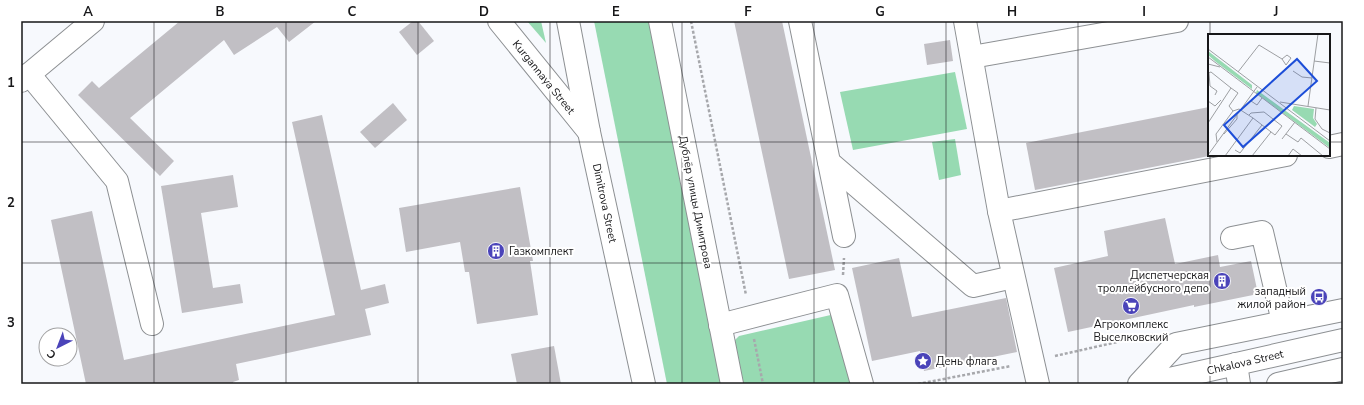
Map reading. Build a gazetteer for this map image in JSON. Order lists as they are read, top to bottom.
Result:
{
  "streets": {
    "main road": [
      "Kurgannaya Street",
      "Дублёр улицы Димитрова",
      "Dimitrova Street",
      "Chkalova Street"
    ]
  },
  "crossings": [
    ["Kurgannaya Street", "Dimitrova Street"]
  ],
  "places": {
    "building": ["Газкомплект", "Диспетчерская троллейбусного депо"],
    "bus stop": ["западный жилой район"],
    "supermarket": ["Агрокомплекс Выселковский"],
    "place": ["День флага"]
  },
  "north": "bottom left",
  "grid": {
    "columns": [
      "A",
      "B",
      "C",
      "D",
      "E",
      "F",
      "G",
      "H",
      "I",
      "J"
    ],
    "rows": ["1", "2", "3"]
  }
}
